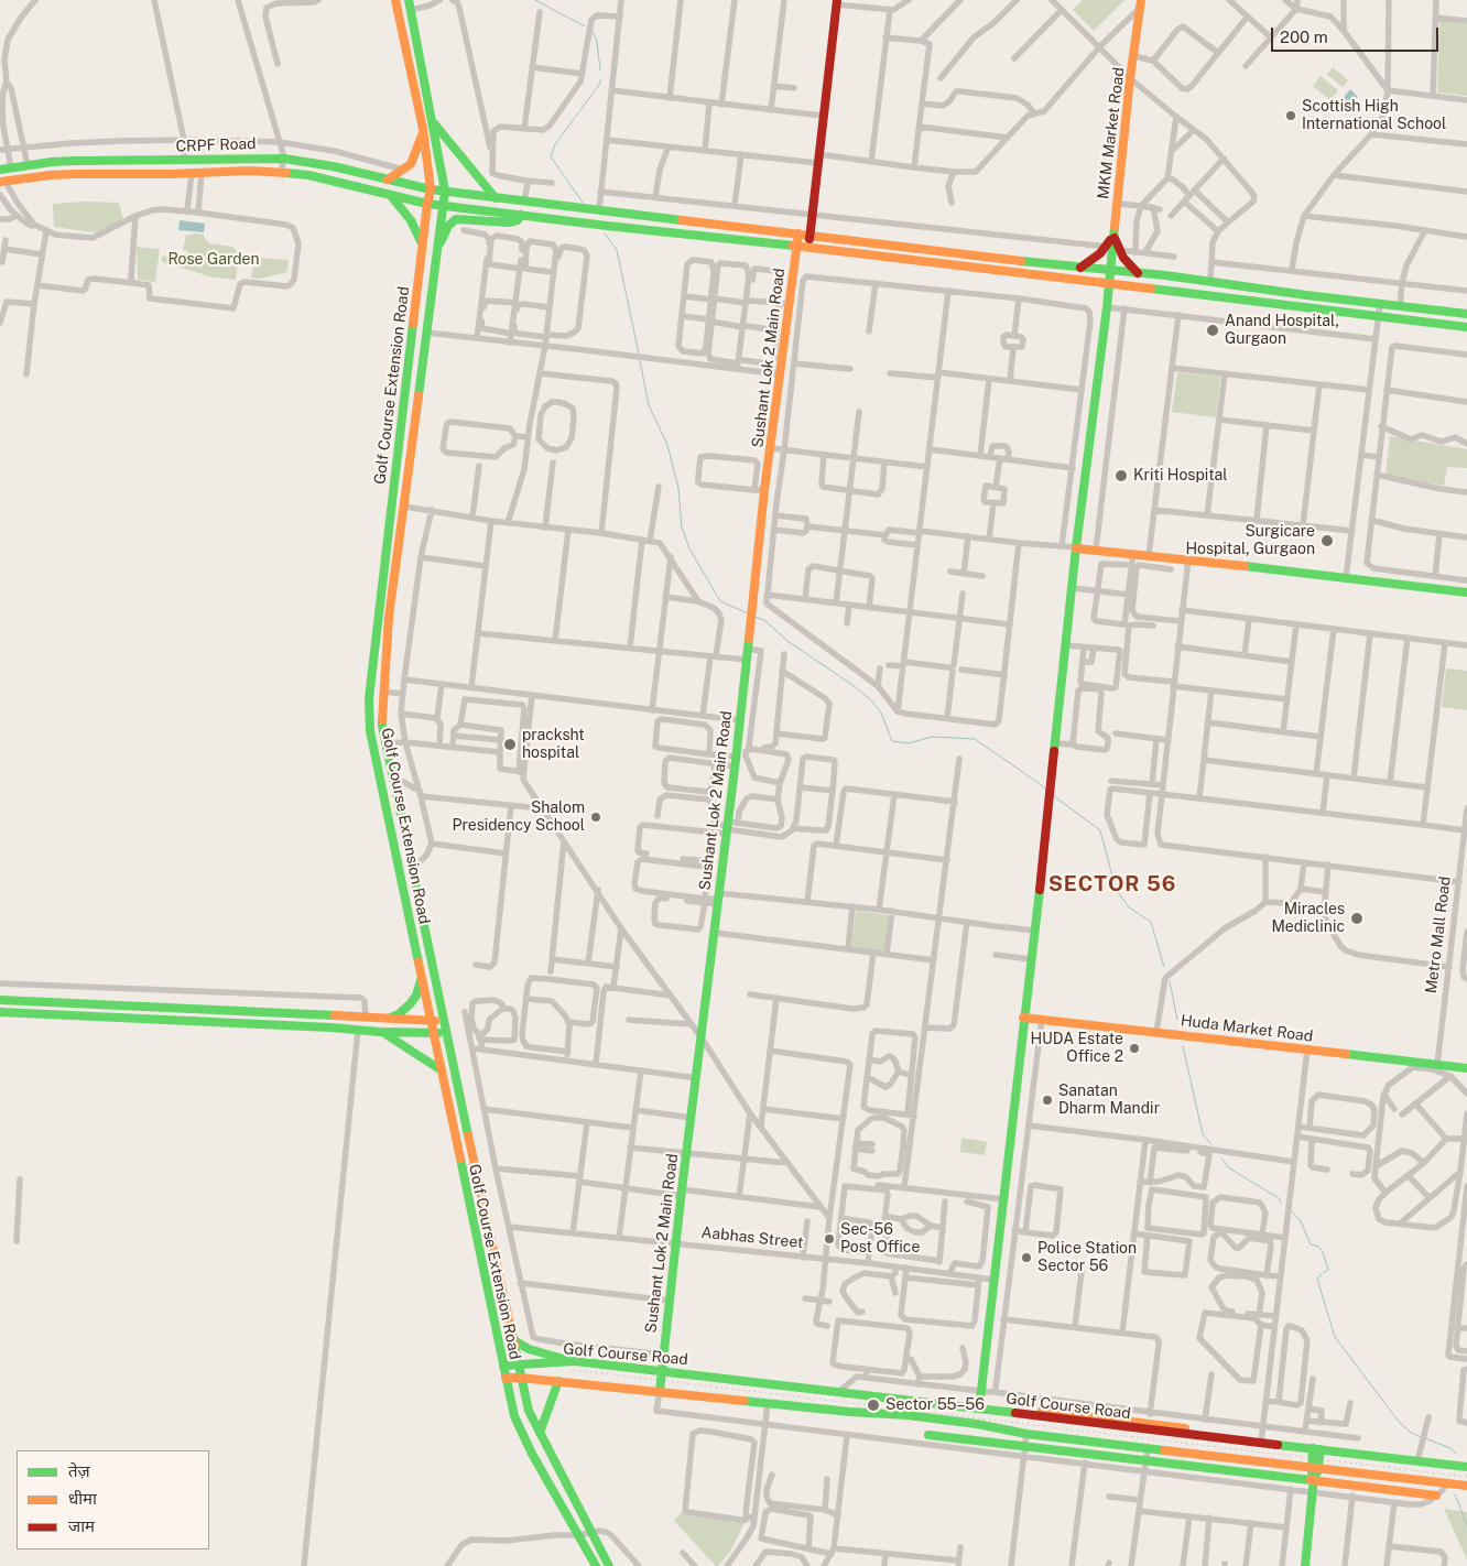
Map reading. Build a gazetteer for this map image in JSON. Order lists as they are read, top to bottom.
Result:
{
  "streets": {
    "main road": [
      "MKM Market Road",
      "CRPF Road",
      "Sushant Lok 2 Main Road",
      "Golf Course Extension Road",
      "Huda Market Road",
      "Golf Course Road"
    ],
    "street": ["Metro Mall Road", "Aabhas Street"]
  },
  "crossings": [
    ["MKM Market Road", "CRPF Road"],
    ["MKM Market Road", "Huda Market Road"],
    ["MKM Market Road", "Aabhas Street"],
    ["MKM Market Road", "Golf Course Road"],
    ["CRPF Road", "Sushant Lok 2 Main Road"],
    ["CRPF Road", "Golf Course Extension Road"],
    ["Sushant Lok 2 Main Road", "Aabhas Street"],
    ["Sushant Lok 2 Main Road", "Golf Course Road"],
    ["Golf Course Extension Road", "Golf Course Road"],
    ["Metro Mall Road", "Huda Market Road"]
  ],
  "districts": ["SECTOR 56"],
  "parks": ["Rose Garden"],
  "places": [
    "Scottish High International School",
    "Anand Hospital, Gurgaon",
    "Kriti Hospital",
    "Surgicare Hospital, Gurgaon",
    "pracksht hospital",
    "Shalom Presidency School",
    "Miracles Mediclinic",
    "HUDA Estate Office 2",
    "Sanatan Dharm Mandir",
    "Sec-56 Post Office",
    "Police Station Sector 56",
    "Sector 55–56"
  ],
  "legend": ["तेज़", "धीमा", "जाम"],
  "scale_bar": "200 m"
}
